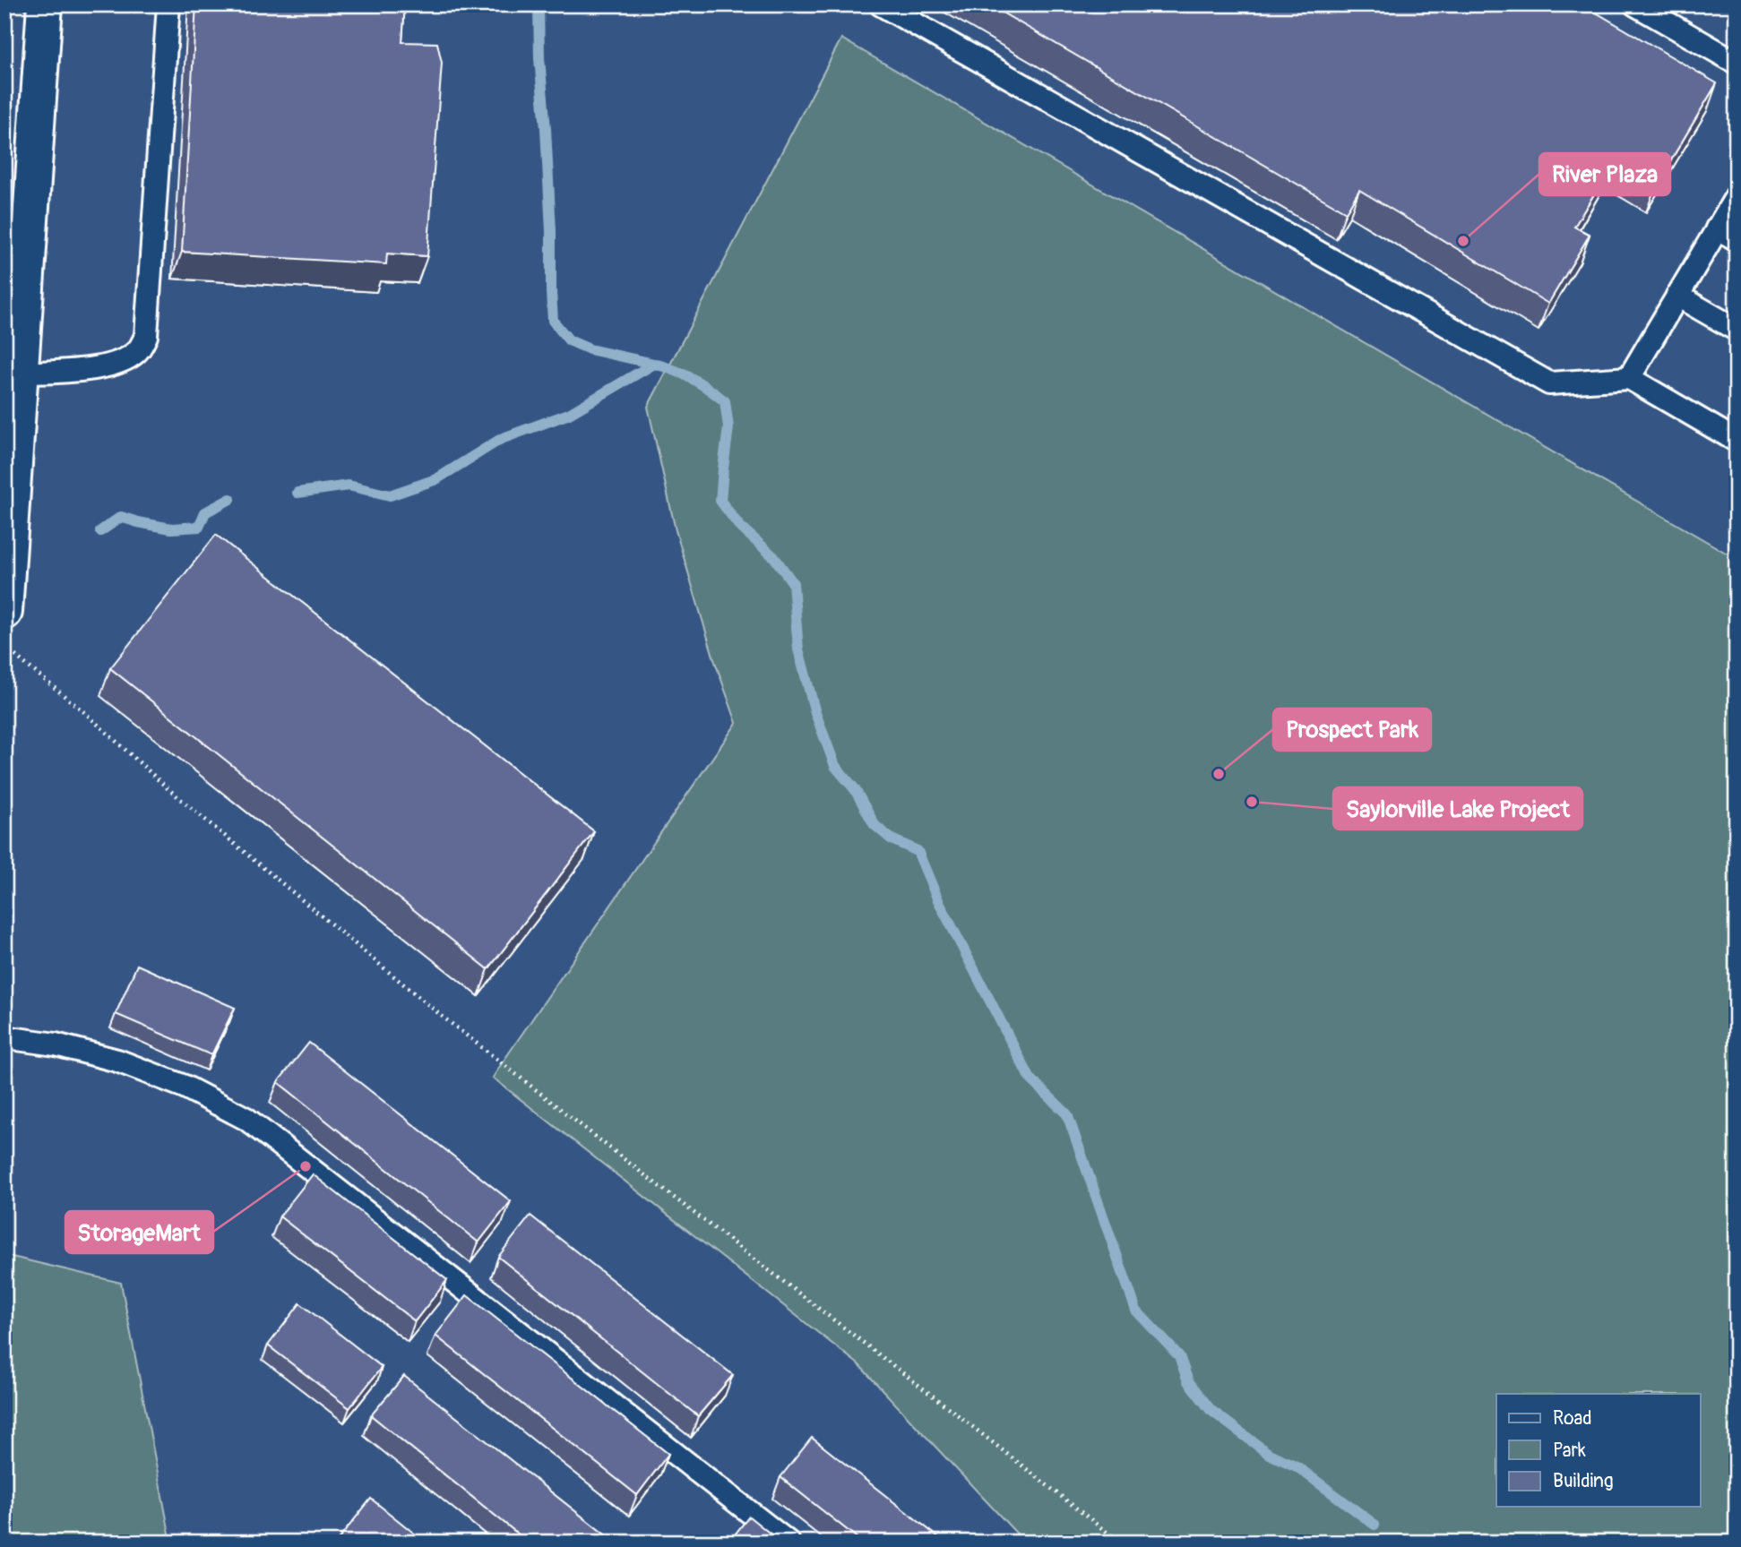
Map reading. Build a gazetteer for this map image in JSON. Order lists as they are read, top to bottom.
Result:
{
  "places": [
    "River Plaza",
    "Prospect Park",
    "Saylorville Lake Project",
    "StorageMart"
  ],
  "legend": ["Road", "Park", "Building"]
}
